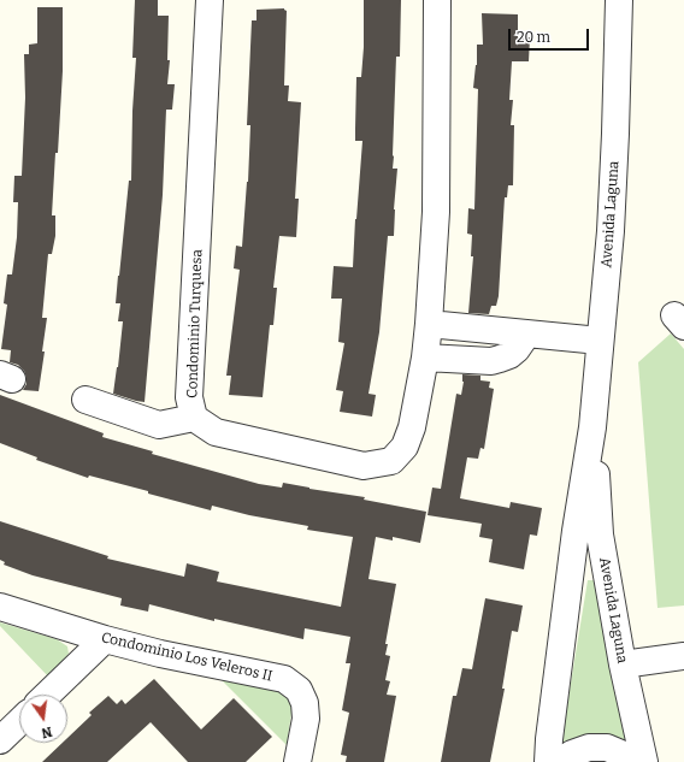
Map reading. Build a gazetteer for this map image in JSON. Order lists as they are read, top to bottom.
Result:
{
  "streets": {
    "street": ["Avenida Laguna", "Condominio Turquesa", "Condominio Los Veleros II"]
  },
  "scale_bar": "20 m",
  "north": "bottom"
}
